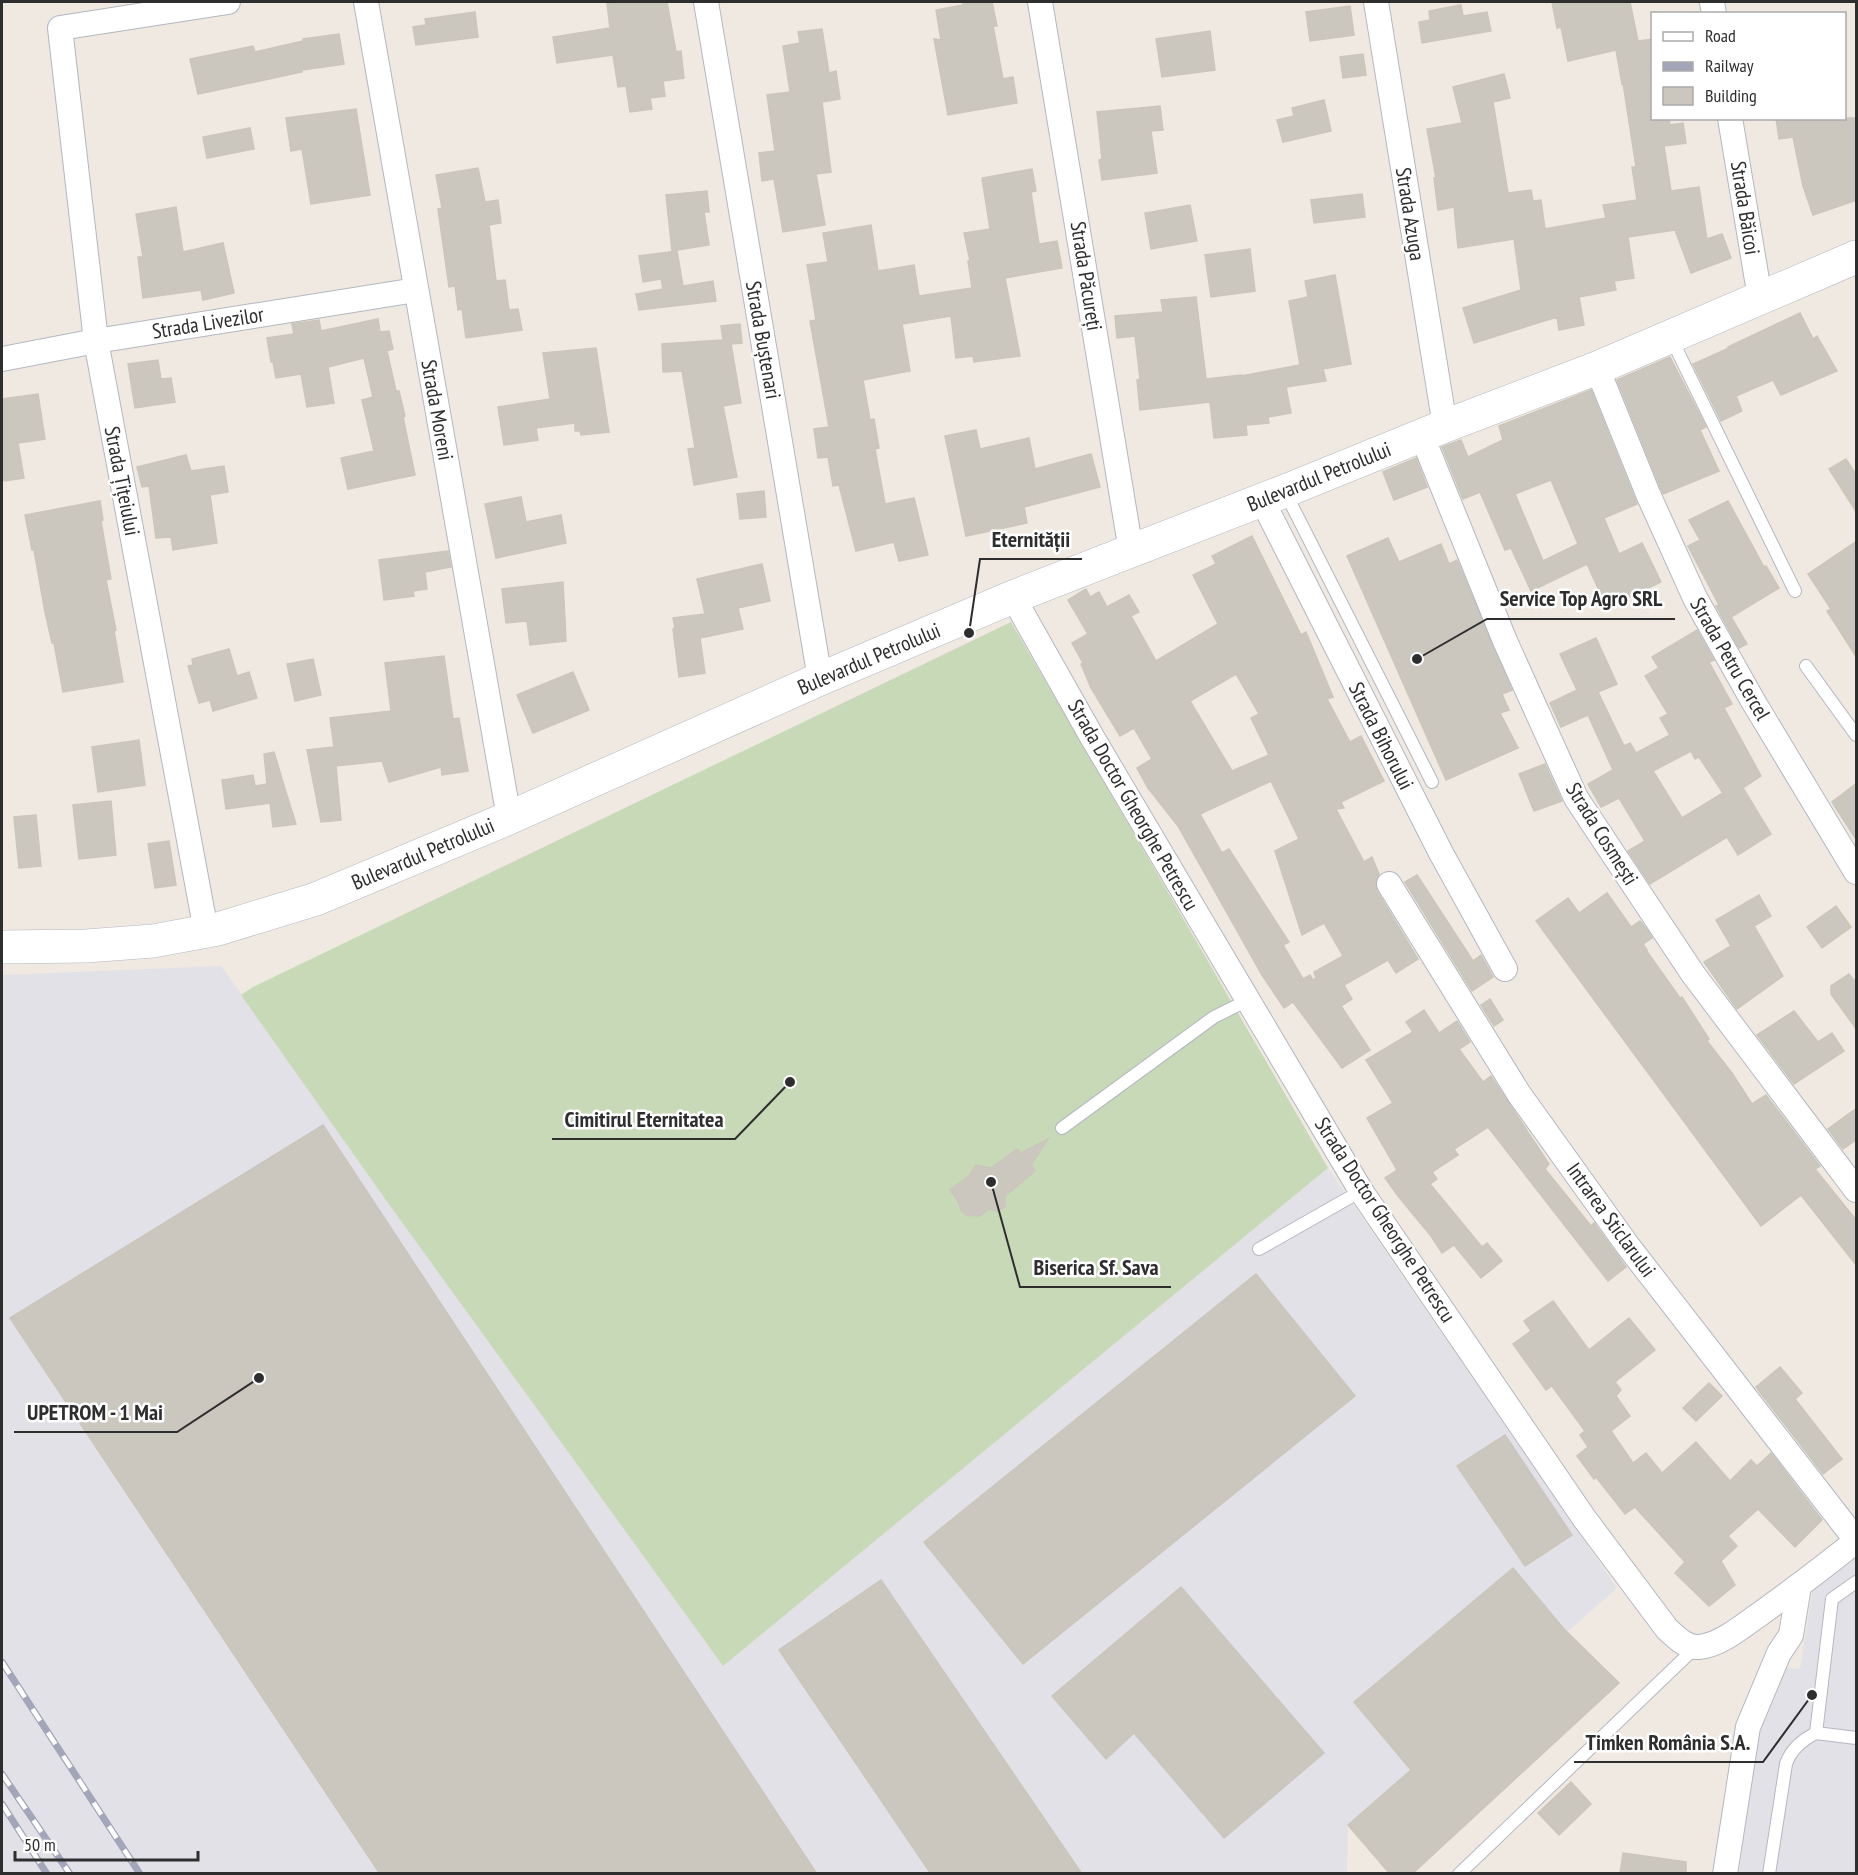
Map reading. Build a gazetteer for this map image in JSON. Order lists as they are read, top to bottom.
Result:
{
  "streets": {
    "street": [
      "Strada Băicoi",
      "Strada Azuga",
      "Strada Păcureți",
      "Strada Livezilor",
      "Strada Buștenari",
      "Strada Moreni",
      "Bulevardul Petrolului",
      "Strada Țițeiului",
      "Strada Petru Cercel",
      "Strada Bihorului",
      "Strada Doctor Gheorghe Petrescu",
      "Strada Cosmești",
      "Intrarea Sticlarului"
    ]
  },
  "crossings": [
    ["Strada Băicoi", "Bulevardul Petrolului"],
    ["Strada Azuga", "Bulevardul Petrolului"],
    ["Strada Azuga", "Strada Cosmești"],
    ["Strada Păcureți", "Bulevardul Petrolului"],
    ["Strada Livezilor", "Strada Moreni"],
    ["Strada Livezilor", "Strada Țițeiului"],
    ["Strada Buștenari", "Bulevardul Petrolului"],
    ["Strada Moreni", "Bulevardul Petrolului"],
    ["Bulevardul Petrolului", "Strada Țițeiului"],
    ["Bulevardul Petrolului", "Strada Petru Cercel"],
    ["Bulevardul Petrolului", "Strada Bihorului"],
    ["Bulevardul Petrolului", "Strada Doctor Gheorghe Petrescu"],
    ["Bulevardul Petrolului", "Strada Cosmești"]
  ],
  "places": [
    "Eternității",
    "Service Top Agro SRL",
    "Cimitirul Eternitatea",
    "Biserica Sf. Sava",
    "UPETROM - 1 Mai",
    "Timken România S.A."
  ],
  "legend": ["Road", "Railway", "Building"],
  "scale_bar": "50 m"
}
